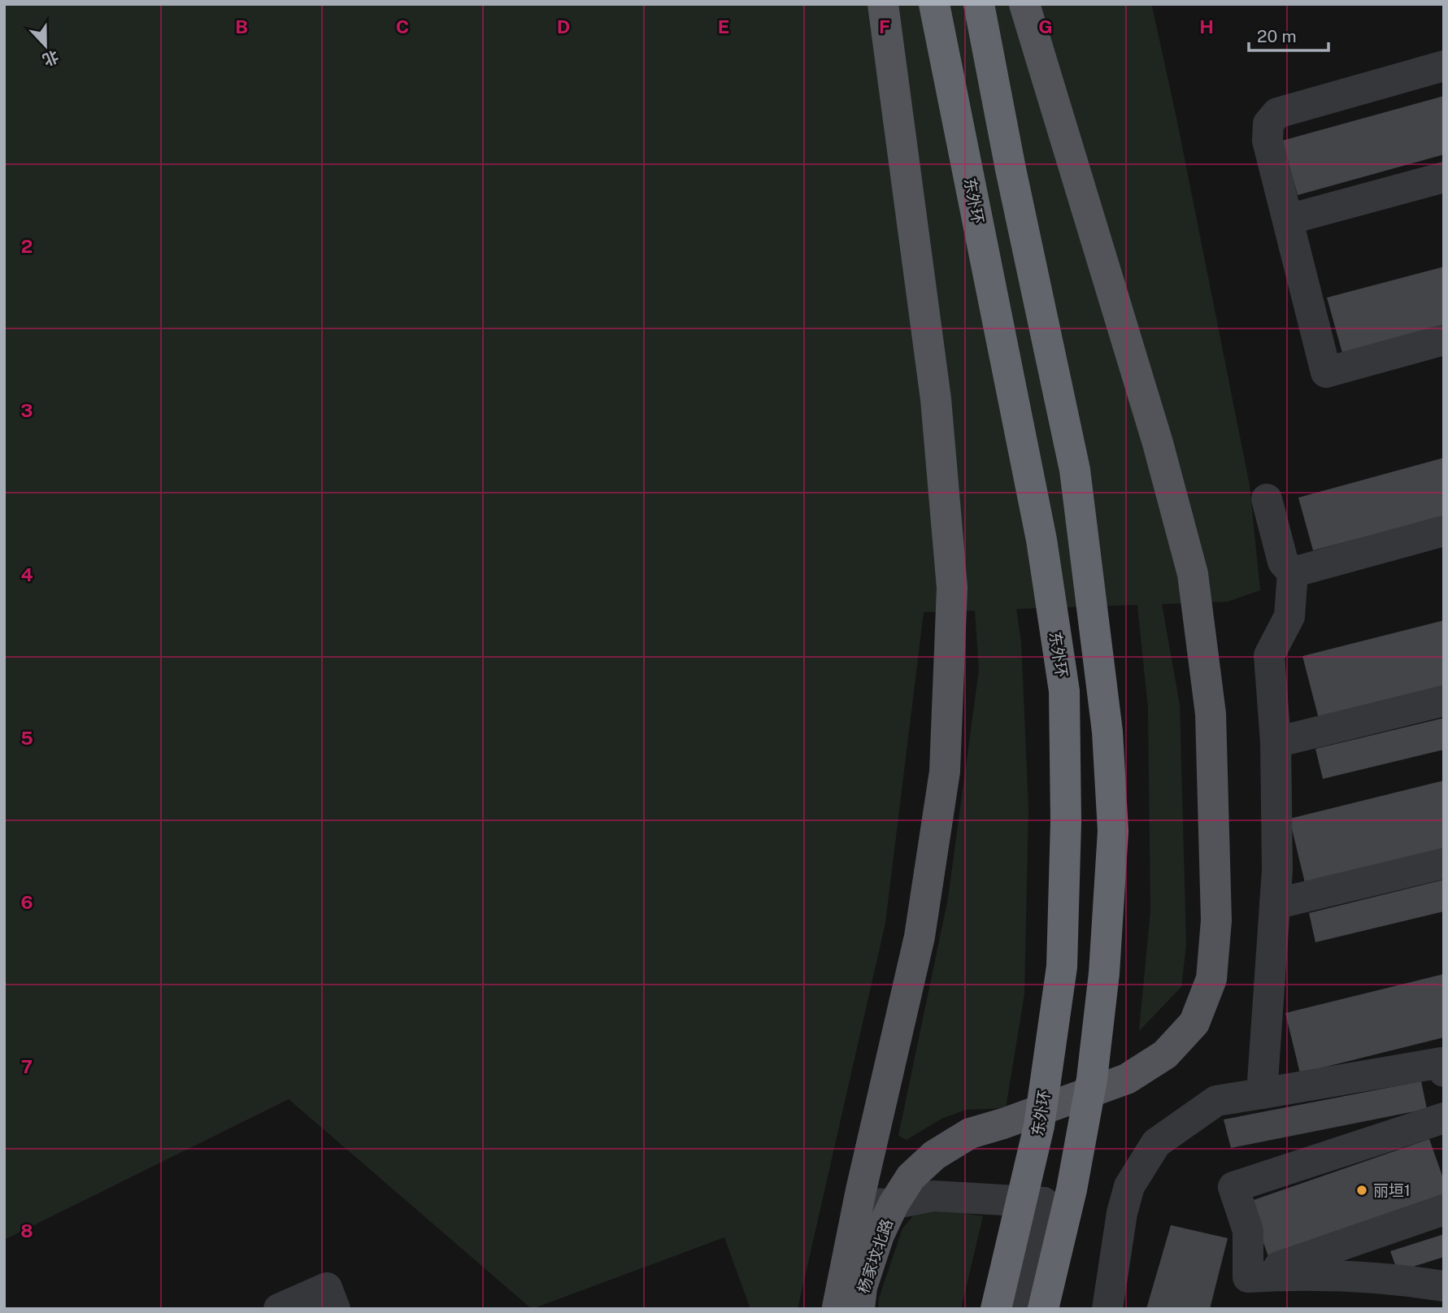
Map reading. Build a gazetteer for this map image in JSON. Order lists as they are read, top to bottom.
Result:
{
  "streets": {
    "highway": ["东外环"],
    "main road": ["杨家坟北路"]
  },
  "places": ["丽垣1"],
  "scale_bar": "20 m",
  "north": "bottom",
  "grid": {
    "columns": [
      "B",
      "C",
      "D",
      "E",
      "F",
      "G",
      "H"
    ],
    "rows": [
      "2",
      "3",
      "4",
      "5",
      "6",
      "7",
      "8"
    ]
  }
}
